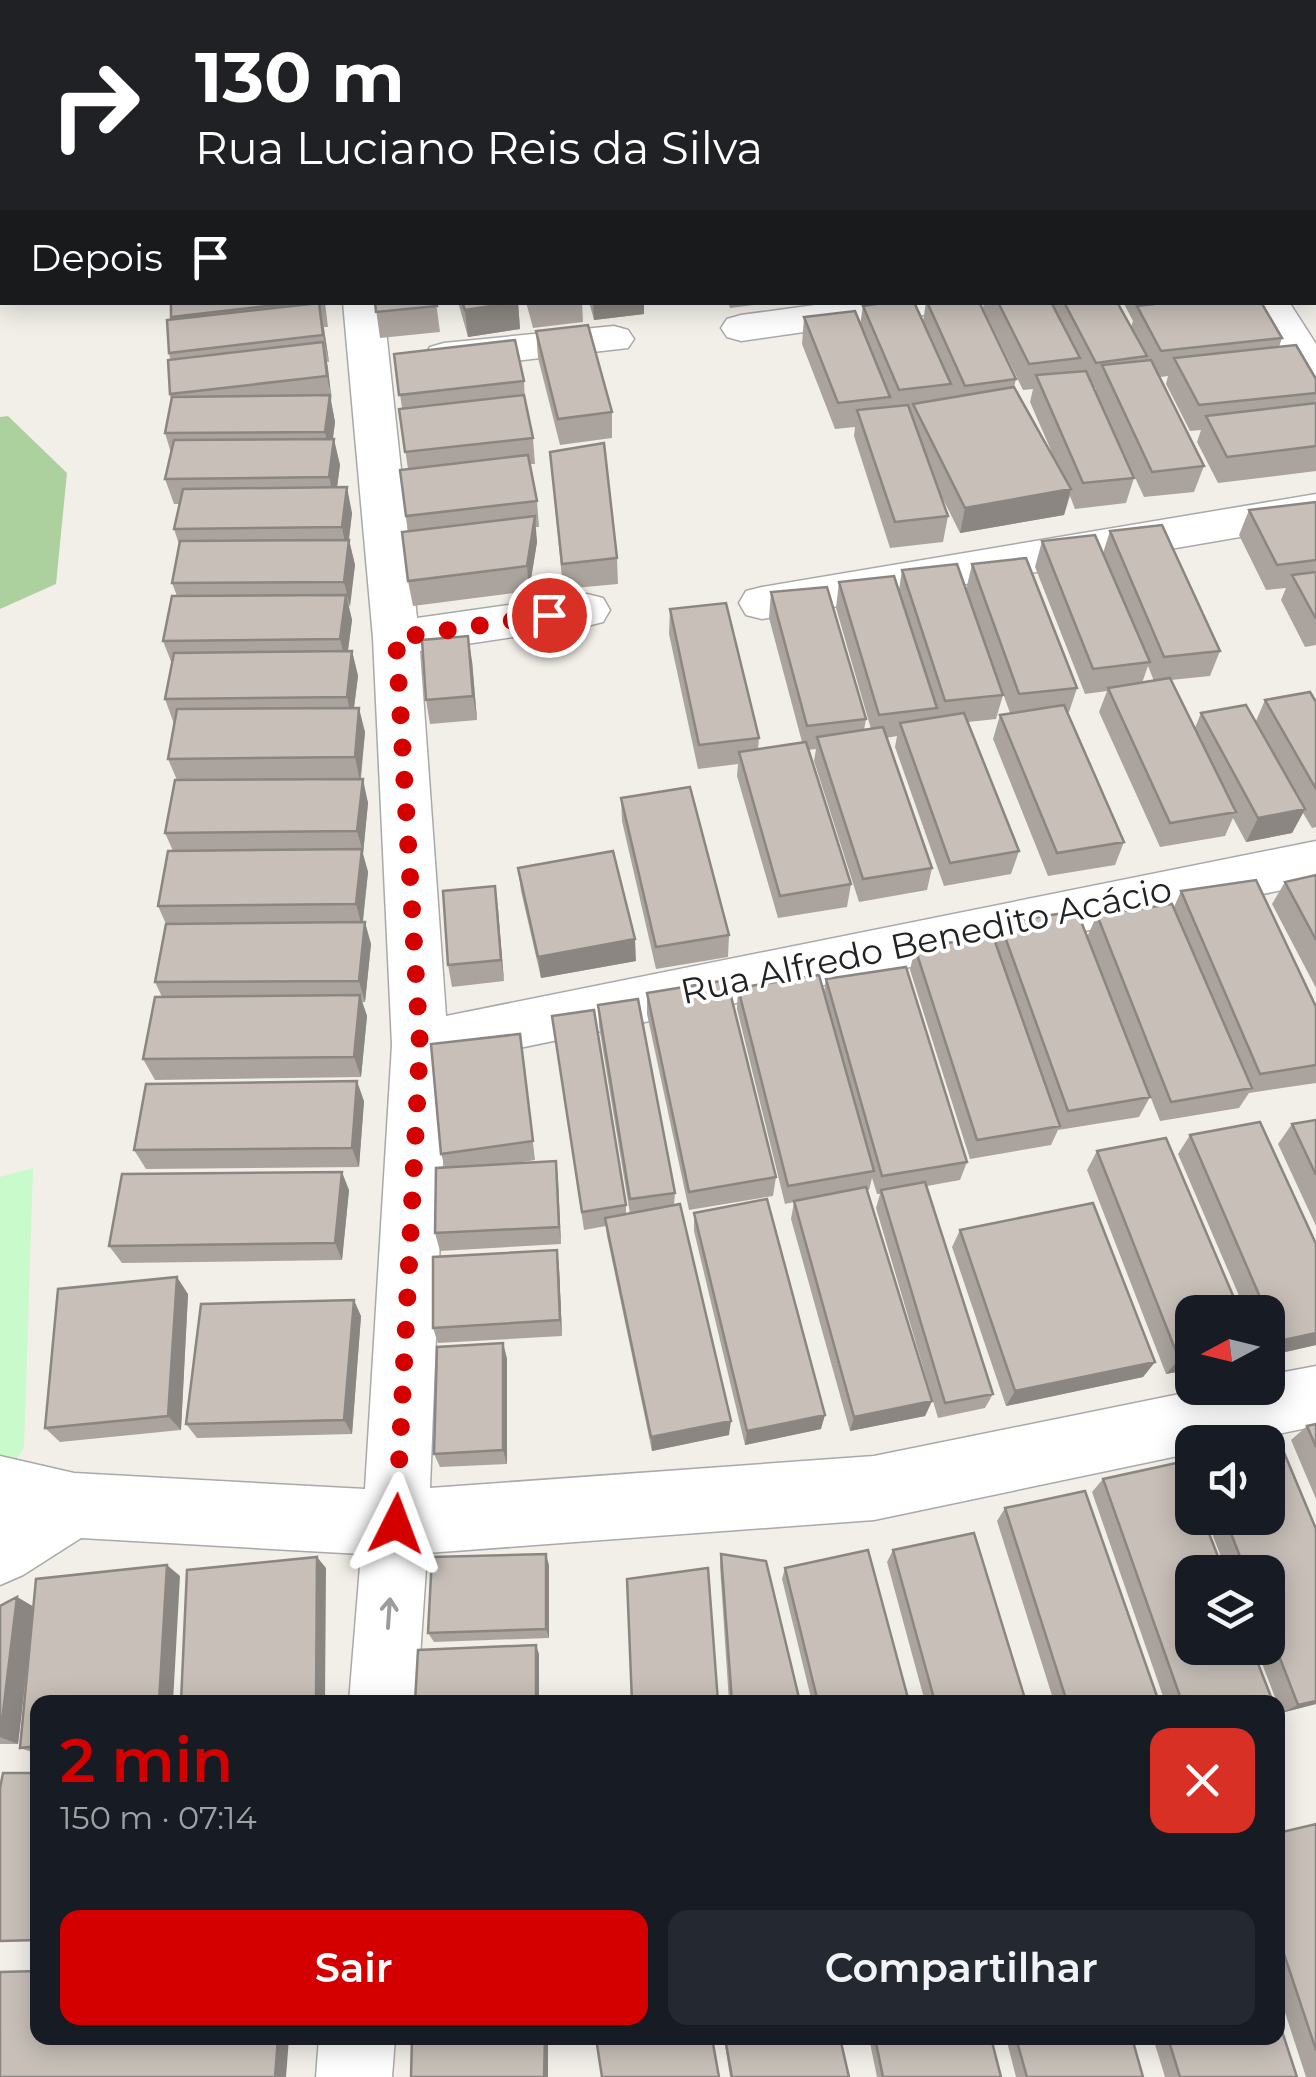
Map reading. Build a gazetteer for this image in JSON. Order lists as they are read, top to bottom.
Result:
{
  "streets": {
    "street": ["Rua Alfredo Benedito Acácio"]
  },
  "north": "left",
  "page": {
    "turn": ["130 m", "Rua Luciano Reis da Silva"],
    "then": "Depois",
    "heading": ["2 min", "150 m · 07:14"],
    "buttons": ["Sair", "Compartilhar"]
  }
}
